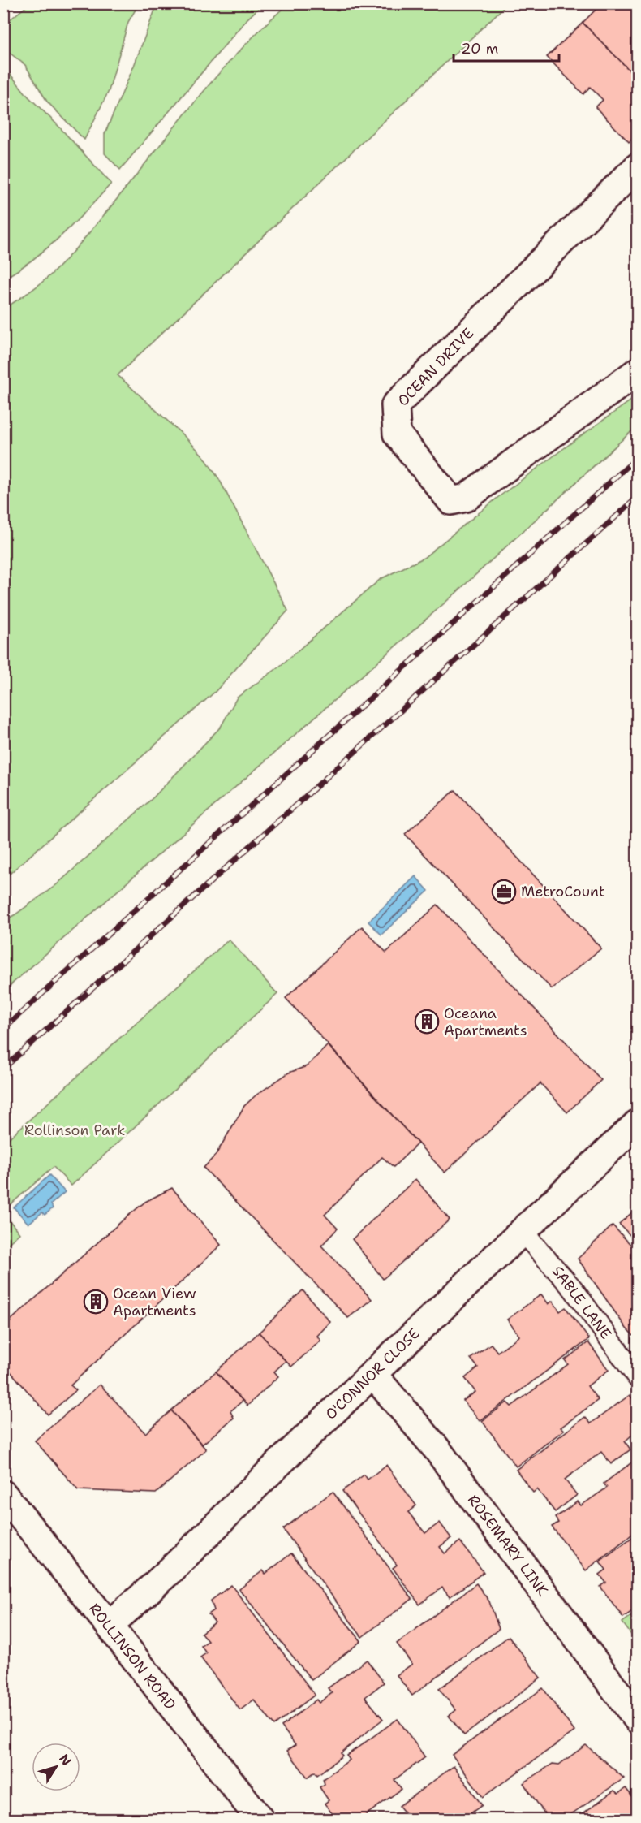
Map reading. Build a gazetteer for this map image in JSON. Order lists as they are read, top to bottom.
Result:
{
  "streets": {
    "street": [
      "OCEAN DRIVE",
      "O'CONNOR CLOSE",
      "ROSEMARY LINK",
      "ROLLINSON ROAD"
    ],
    "lane": ["SABLE LANE"]
  },
  "crossings": [
    ["SABLE LANE", "O'CONNOR CLOSE"],
    ["O'CONNOR CLOSE", "ROSEMARY LINK"],
    ["O'CONNOR CLOSE", "ROLLINSON ROAD"]
  ],
  "parks": ["Rollinson Park"],
  "places": {
    "office": ["MetroCount"],
    "building": ["Oceana Apartments", "Ocean View Apartments"]
  },
  "scale_bar": "20 m",
  "north": "top right"
}
